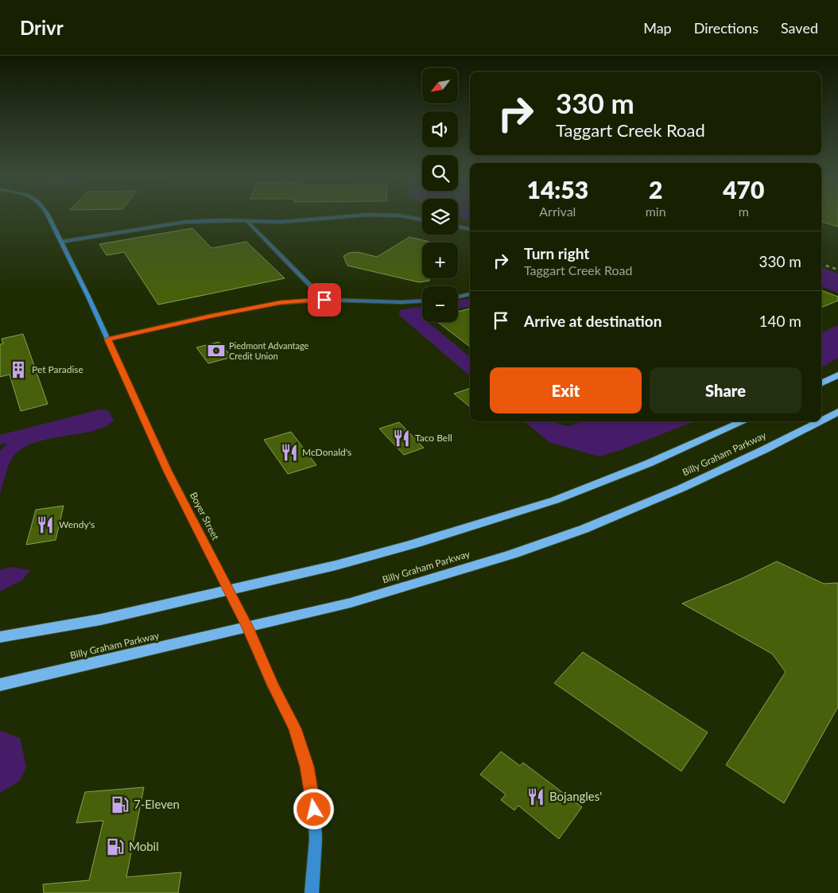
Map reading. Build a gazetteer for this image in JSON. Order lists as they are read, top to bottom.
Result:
{
  "streets": {
    "highway": ["Billy Graham Parkway"],
    "main road": ["Boyer Street"]
  },
  "crossings": [
    ["Billy Graham Parkway", "Boyer Street"]
  ],
  "places": {
    "bank": ["Piedmont Advantage Credit Union"],
    "building": ["Pet Paradise"],
    "restaurant": [
      "Taco Bell",
      "McDonald's",
      "Wendy's",
      "Bojangles'"
    ],
    "fuel station": ["7-Eleven", "Mobil"]
  },
  "north": "bottom left",
  "page": {
    "header": "Drivr",
    "nav": ["Map", "Directions", "Saved"],
    "map_buttons": ["+", "−"],
    "turn": ["330 m", "Taggart Creek Road"],
    "eta": [
      "14:53",
      "Arrival",
      "2",
      "min",
      "470",
      "m"
    ],
    "list": [
      {
        "name": "Turn right",
        "note": "Taggart Creek Road",
        "value": "330 m"
      },
      {
        "name": "Arrive at destination",
        "value": "140 m"
      }
    ],
    "buttons": ["Exit", "Share"]
  }
}
